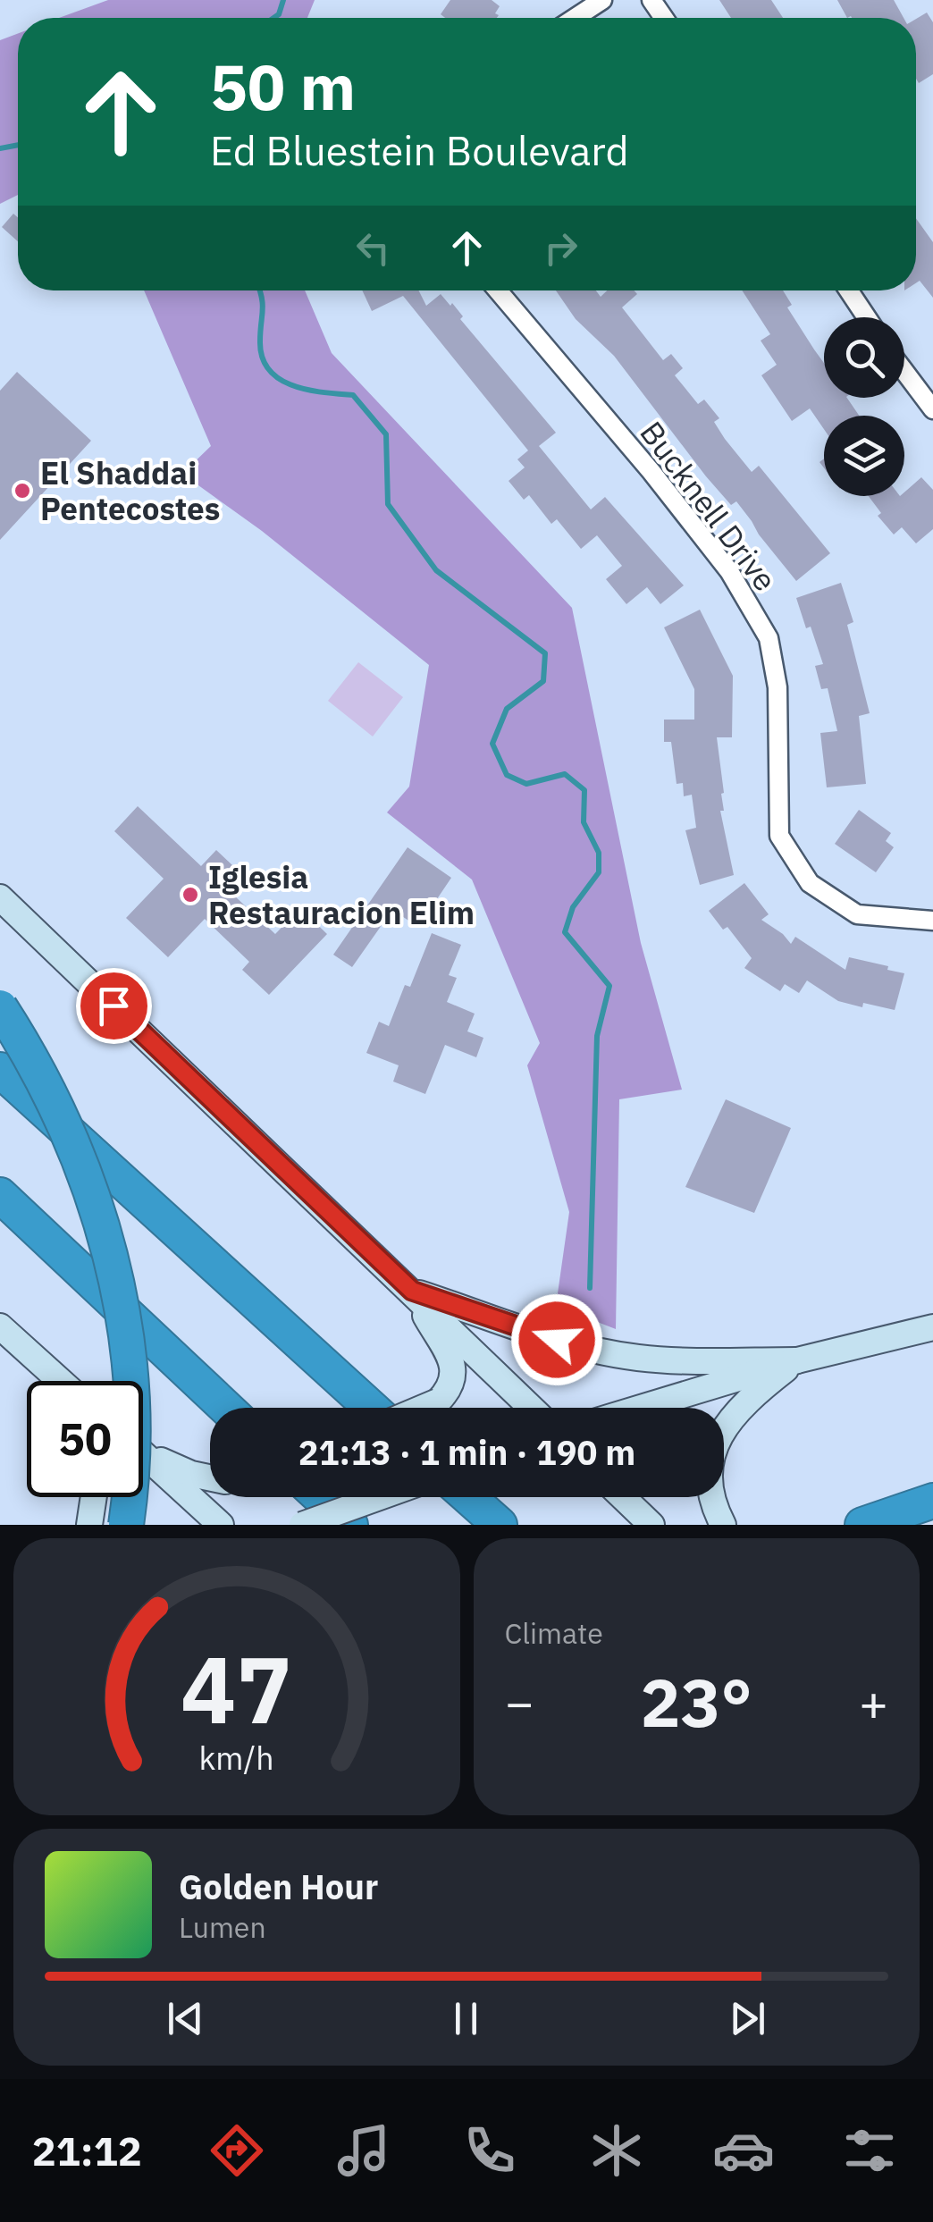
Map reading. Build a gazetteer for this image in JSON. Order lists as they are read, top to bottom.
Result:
{
  "streets": {
    "street": ["Bucknell Drive"]
  },
  "places": ["El Shaddai Pentecostes", "Iglesia Restauracion Elim"],
  "page": {
    "turn": ["50 m", "Ed Bluestein Boulevard"],
    "limit": "50",
    "trip": "21:13 · 1 min · 190 m",
    "tile": "Climate",
    "heat": ["−", "23°", "+"],
    "song": ["Golden Hour", "Lumen"],
    "tabs": "21:12",
    "gauge": ["47", "km/h"]
  }
}
